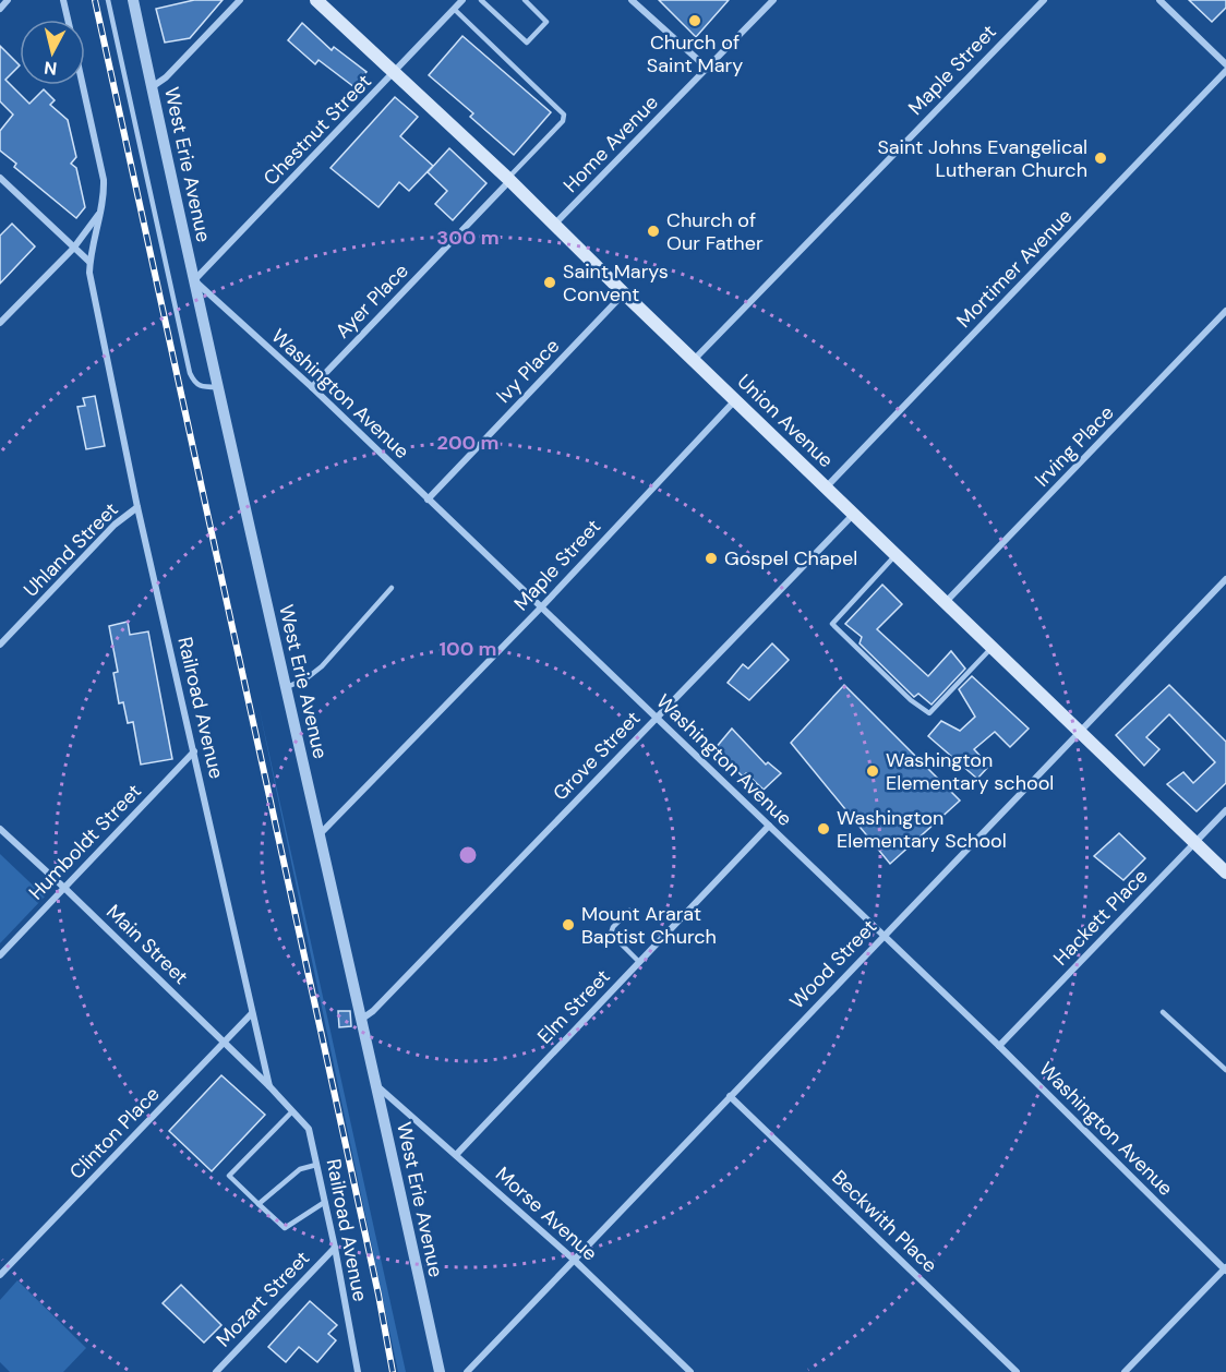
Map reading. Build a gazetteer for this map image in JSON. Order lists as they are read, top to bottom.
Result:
{
  "streets": {
    "main road": ["Union Avenue"],
    "street": [
      "Maple Street",
      "Chestnut Street",
      "Home Avenue",
      "West Erie Avenue",
      "Mortimer Avenue",
      "Ayer Place",
      "Ivy Place",
      "Washington Avenue",
      "Irving Place",
      "Uhland Street",
      "Railroad Avenue",
      "Grove Street",
      "Humboldt Street",
      "Hackett Place",
      "Main Street",
      "Wood Street",
      "Elm Street",
      "Clinton Place",
      "Morse Avenue",
      "Beckwith Place",
      "Mozart Street"
    ]
  },
  "crossings": [
    ["Maple Street", "West Erie Avenue"],
    ["Maple Street", "Washington Avenue"],
    ["Maple Street", "Union Avenue"],
    ["Chestnut Street", "West Erie Avenue"],
    ["Chestnut Street", "Washington Avenue"],
    ["Chestnut Street", "Union Avenue"],
    ["Home Avenue", "Union Avenue"],
    ["West Erie Avenue", "Washington Avenue"],
    ["West Erie Avenue", "Grove Street"],
    ["West Erie Avenue", "Morse Avenue"],
    ["Mortimer Avenue", "Union Avenue"],
    ["Ayer Place", "Washington Avenue"],
    ["Ayer Place", "Union Avenue"],
    ["Ivy Place", "Washington Avenue"],
    ["Ivy Place", "Union Avenue"],
    ["Washington Avenue", "Grove Street"],
    ["Washington Avenue", "Hackett Place"],
    ["Washington Avenue", "Wood Street"],
    ["Washington Avenue", "Elm Street"],
    ["Union Avenue", "Irving Place"],
    ["Union Avenue", "Grove Street"],
    ["Union Avenue", "Hackett Place"],
    ["Union Avenue", "Wood Street"],
    ["Uhland Street", "Railroad Avenue"],
    ["Railroad Avenue", "Humboldt Street"],
    ["Railroad Avenue", "Main Street"],
    ["Railroad Avenue", "Clinton Place"],
    ["Railroad Avenue", "Mozart Street"],
    ["Humboldt Street", "Main Street"],
    ["Main Street", "Clinton Place"],
    ["Wood Street", "Morse Avenue"],
    ["Wood Street", "Beckwith Place"],
    ["Elm Street", "Morse Avenue"]
  ],
  "places": [
    "Church of Saint Mary",
    "Saint Johns Evangelical Lutheran Church",
    "Church of Our Father",
    "Saint Marys Convent",
    "Gospel Chapel",
    "Washington Elementary school",
    "Washington Elementary School",
    "Mount Ararat Baptist Church"
  ],
  "north": "bottom",
  "rings": ["300 m", "200 m", "100 m"]
}
